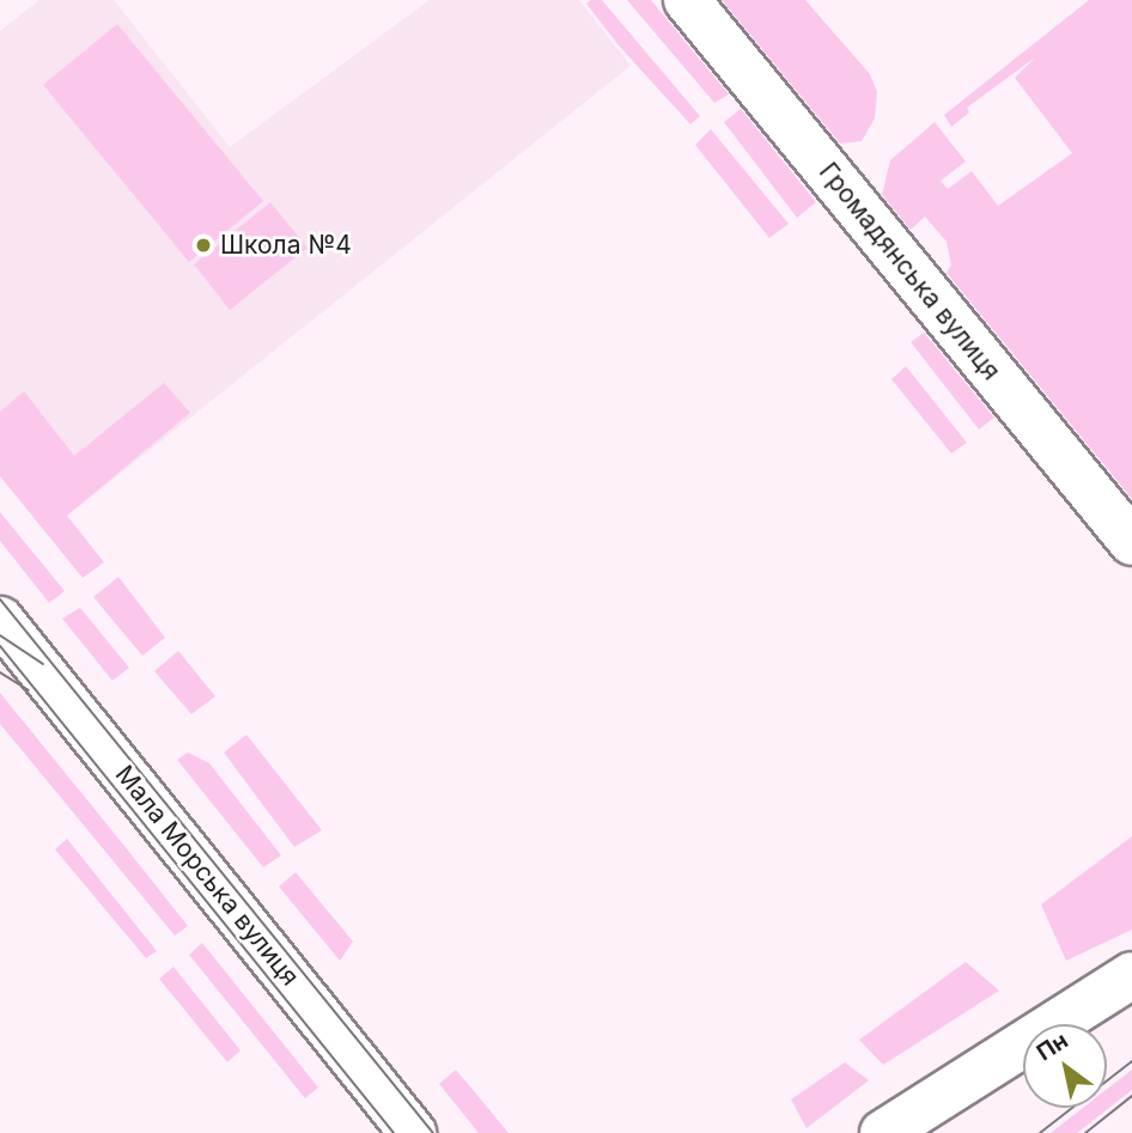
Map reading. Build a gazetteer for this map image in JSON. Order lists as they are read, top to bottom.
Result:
{
  "streets": {
    "street": ["Громадянська вулиця", "Мала Морська вулиця"]
  },
  "places": ["Школа №4"],
  "north": "top left"
}
